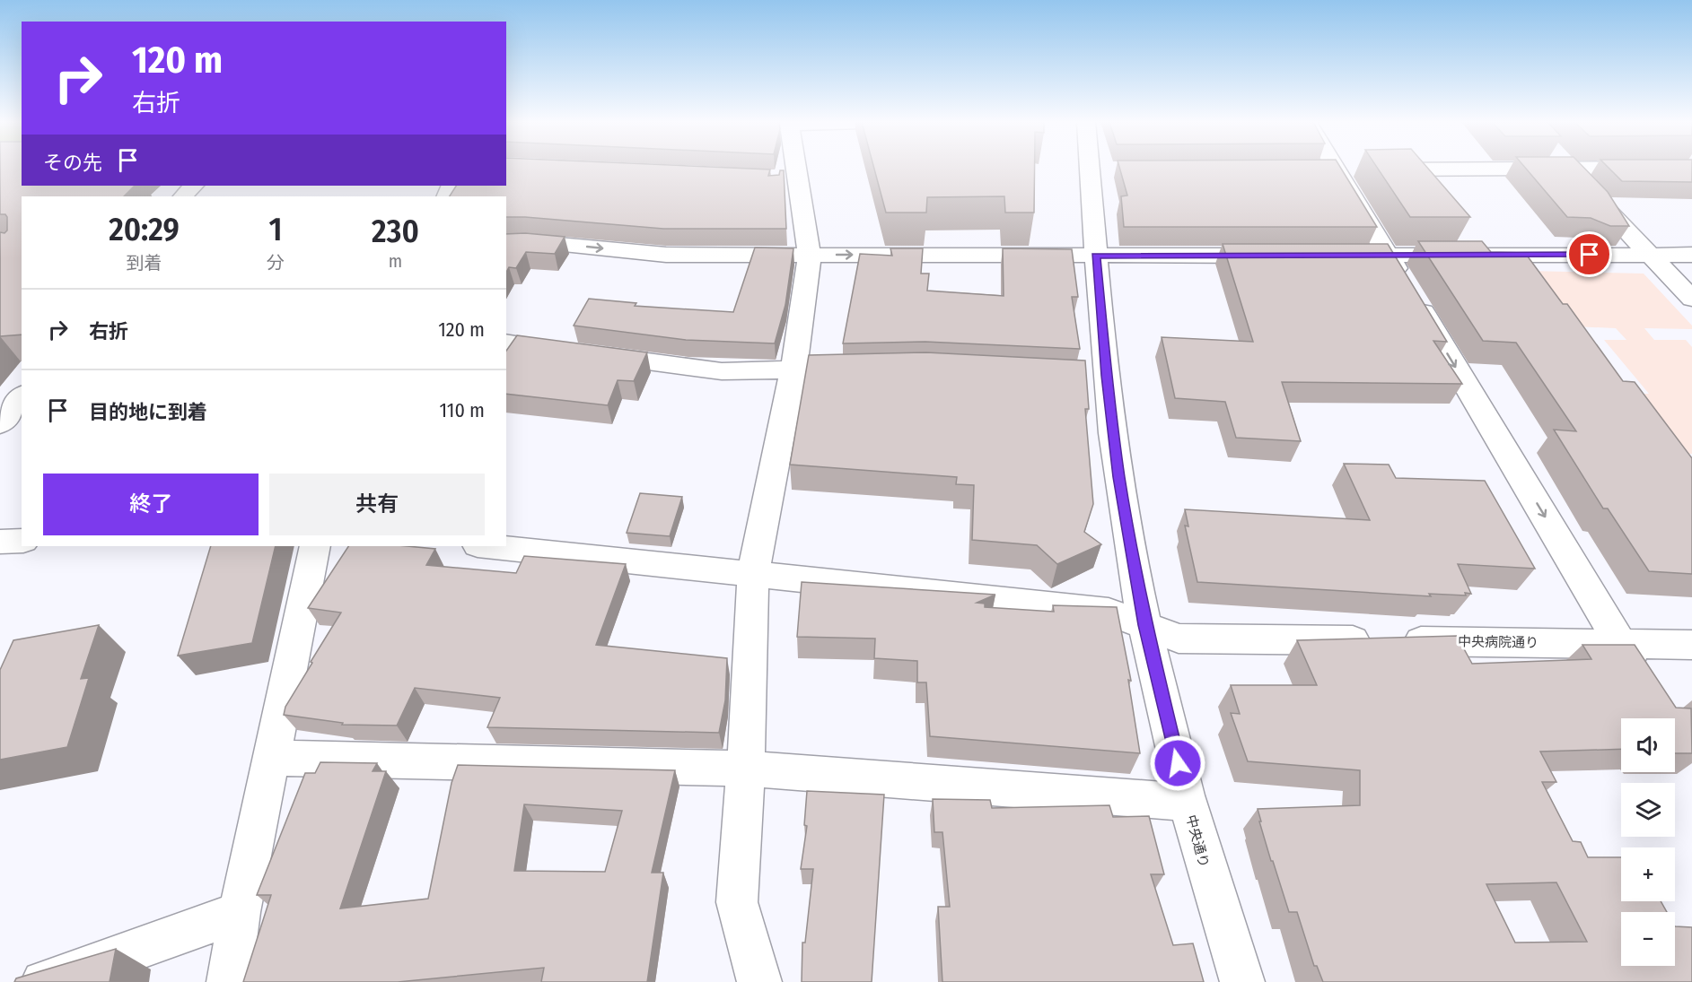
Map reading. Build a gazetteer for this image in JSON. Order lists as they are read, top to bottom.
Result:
{
  "streets": {
    "street": ["中央病院通り", "中央通り"]
  },
  "crossings": [
    ["中央病院通り", "中央通り"]
  ],
  "page": {
    "turn": ["120 m", "右折"],
    "then": "その先",
    "eta": [
      "20:29",
      "到着",
      "1",
      "分",
      "230",
      "m"
    ],
    "list": [
      {
        "name": "右折",
        "value": "120 m"
      },
      {
        "name": "目的地に到着",
        "value": "110 m"
      }
    ],
    "buttons": ["終了", "共有"],
    "map_buttons": ["+", "−"]
  }
}
